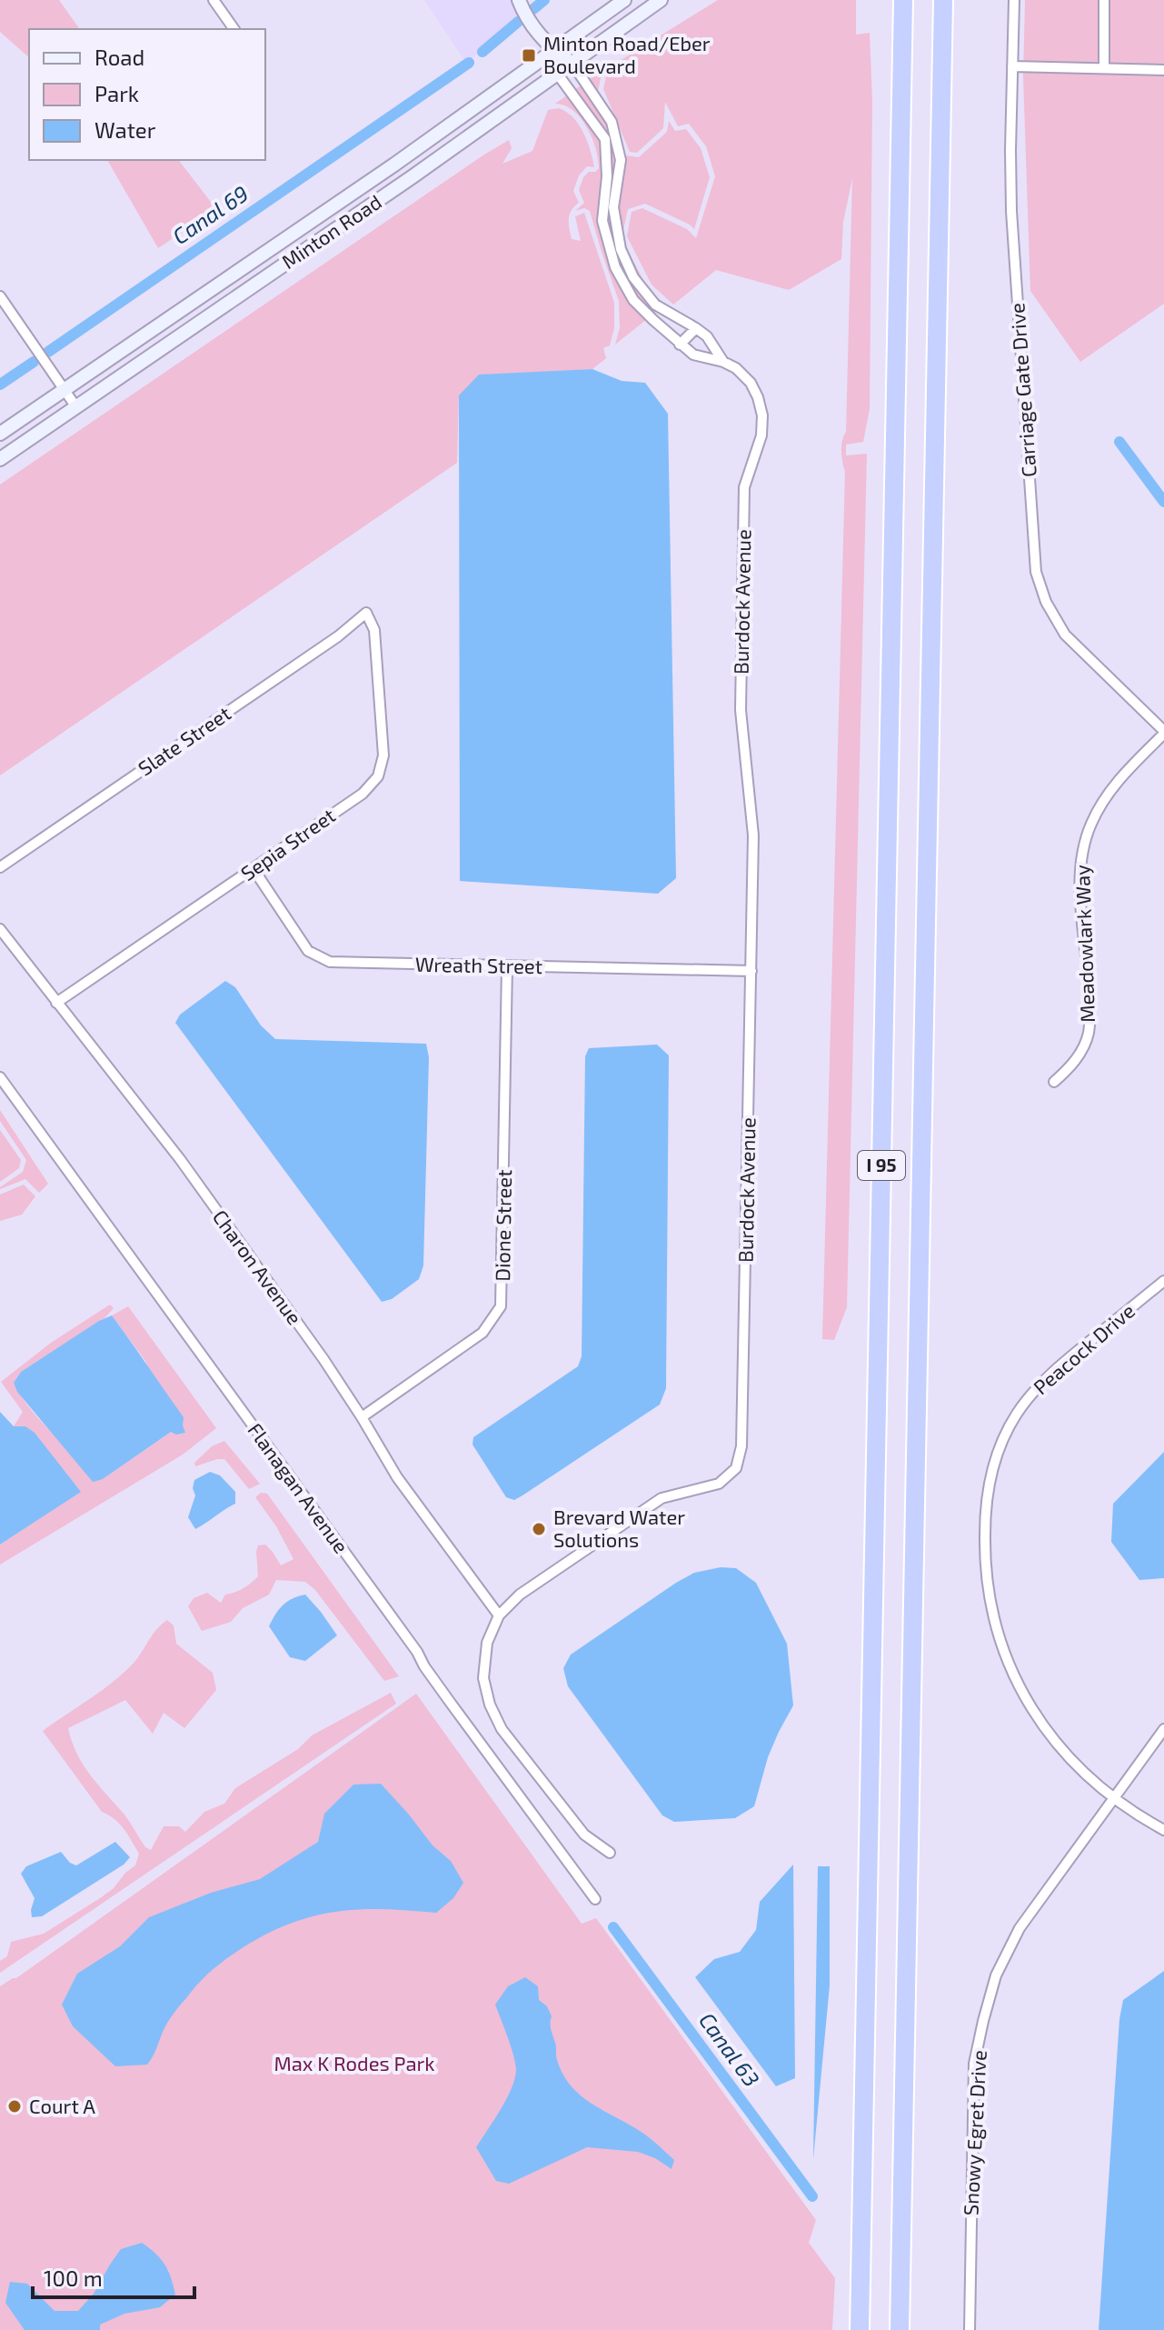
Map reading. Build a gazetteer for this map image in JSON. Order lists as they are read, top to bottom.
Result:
{
  "streets": {
    "highway": ["I 95"],
    "main road": ["Minton Road"],
    "street": [
      "Carriage Gate Drive",
      "Burdock Avenue",
      "Slate Street",
      "Sepia Street",
      "Meadowlark Way",
      "Wreath Street",
      "Dione Street",
      "Charon Avenue",
      "Peacock Drive",
      "Flanagan Avenue",
      "Snowy Egret Drive"
    ]
  },
  "crossings": [
    ["Minton Road", "Burdock Avenue"],
    ["Carriage Gate Drive", "Meadowlark Way"],
    ["Burdock Avenue", "Wreath Street"],
    ["Burdock Avenue", "Charon Avenue"],
    ["Slate Street", "Sepia Street"],
    ["Sepia Street", "Wreath Street"],
    ["Sepia Street", "Charon Avenue"],
    ["Wreath Street", "Dione Street"],
    ["Dione Street", "Charon Avenue"],
    ["Peacock Drive", "Snowy Egret Drive"]
  ],
  "water": ["Canal 69", "Canal 63"],
  "parks": ["Max K Rodes Park"],
  "places": {
    "transit": ["Minton Road/Eber Boulevard"],
    "other": ["Brevard Water Solutions", "Court A"]
  },
  "legend": ["Road", "Park", "Water"],
  "scale_bar": "100 m"
}
